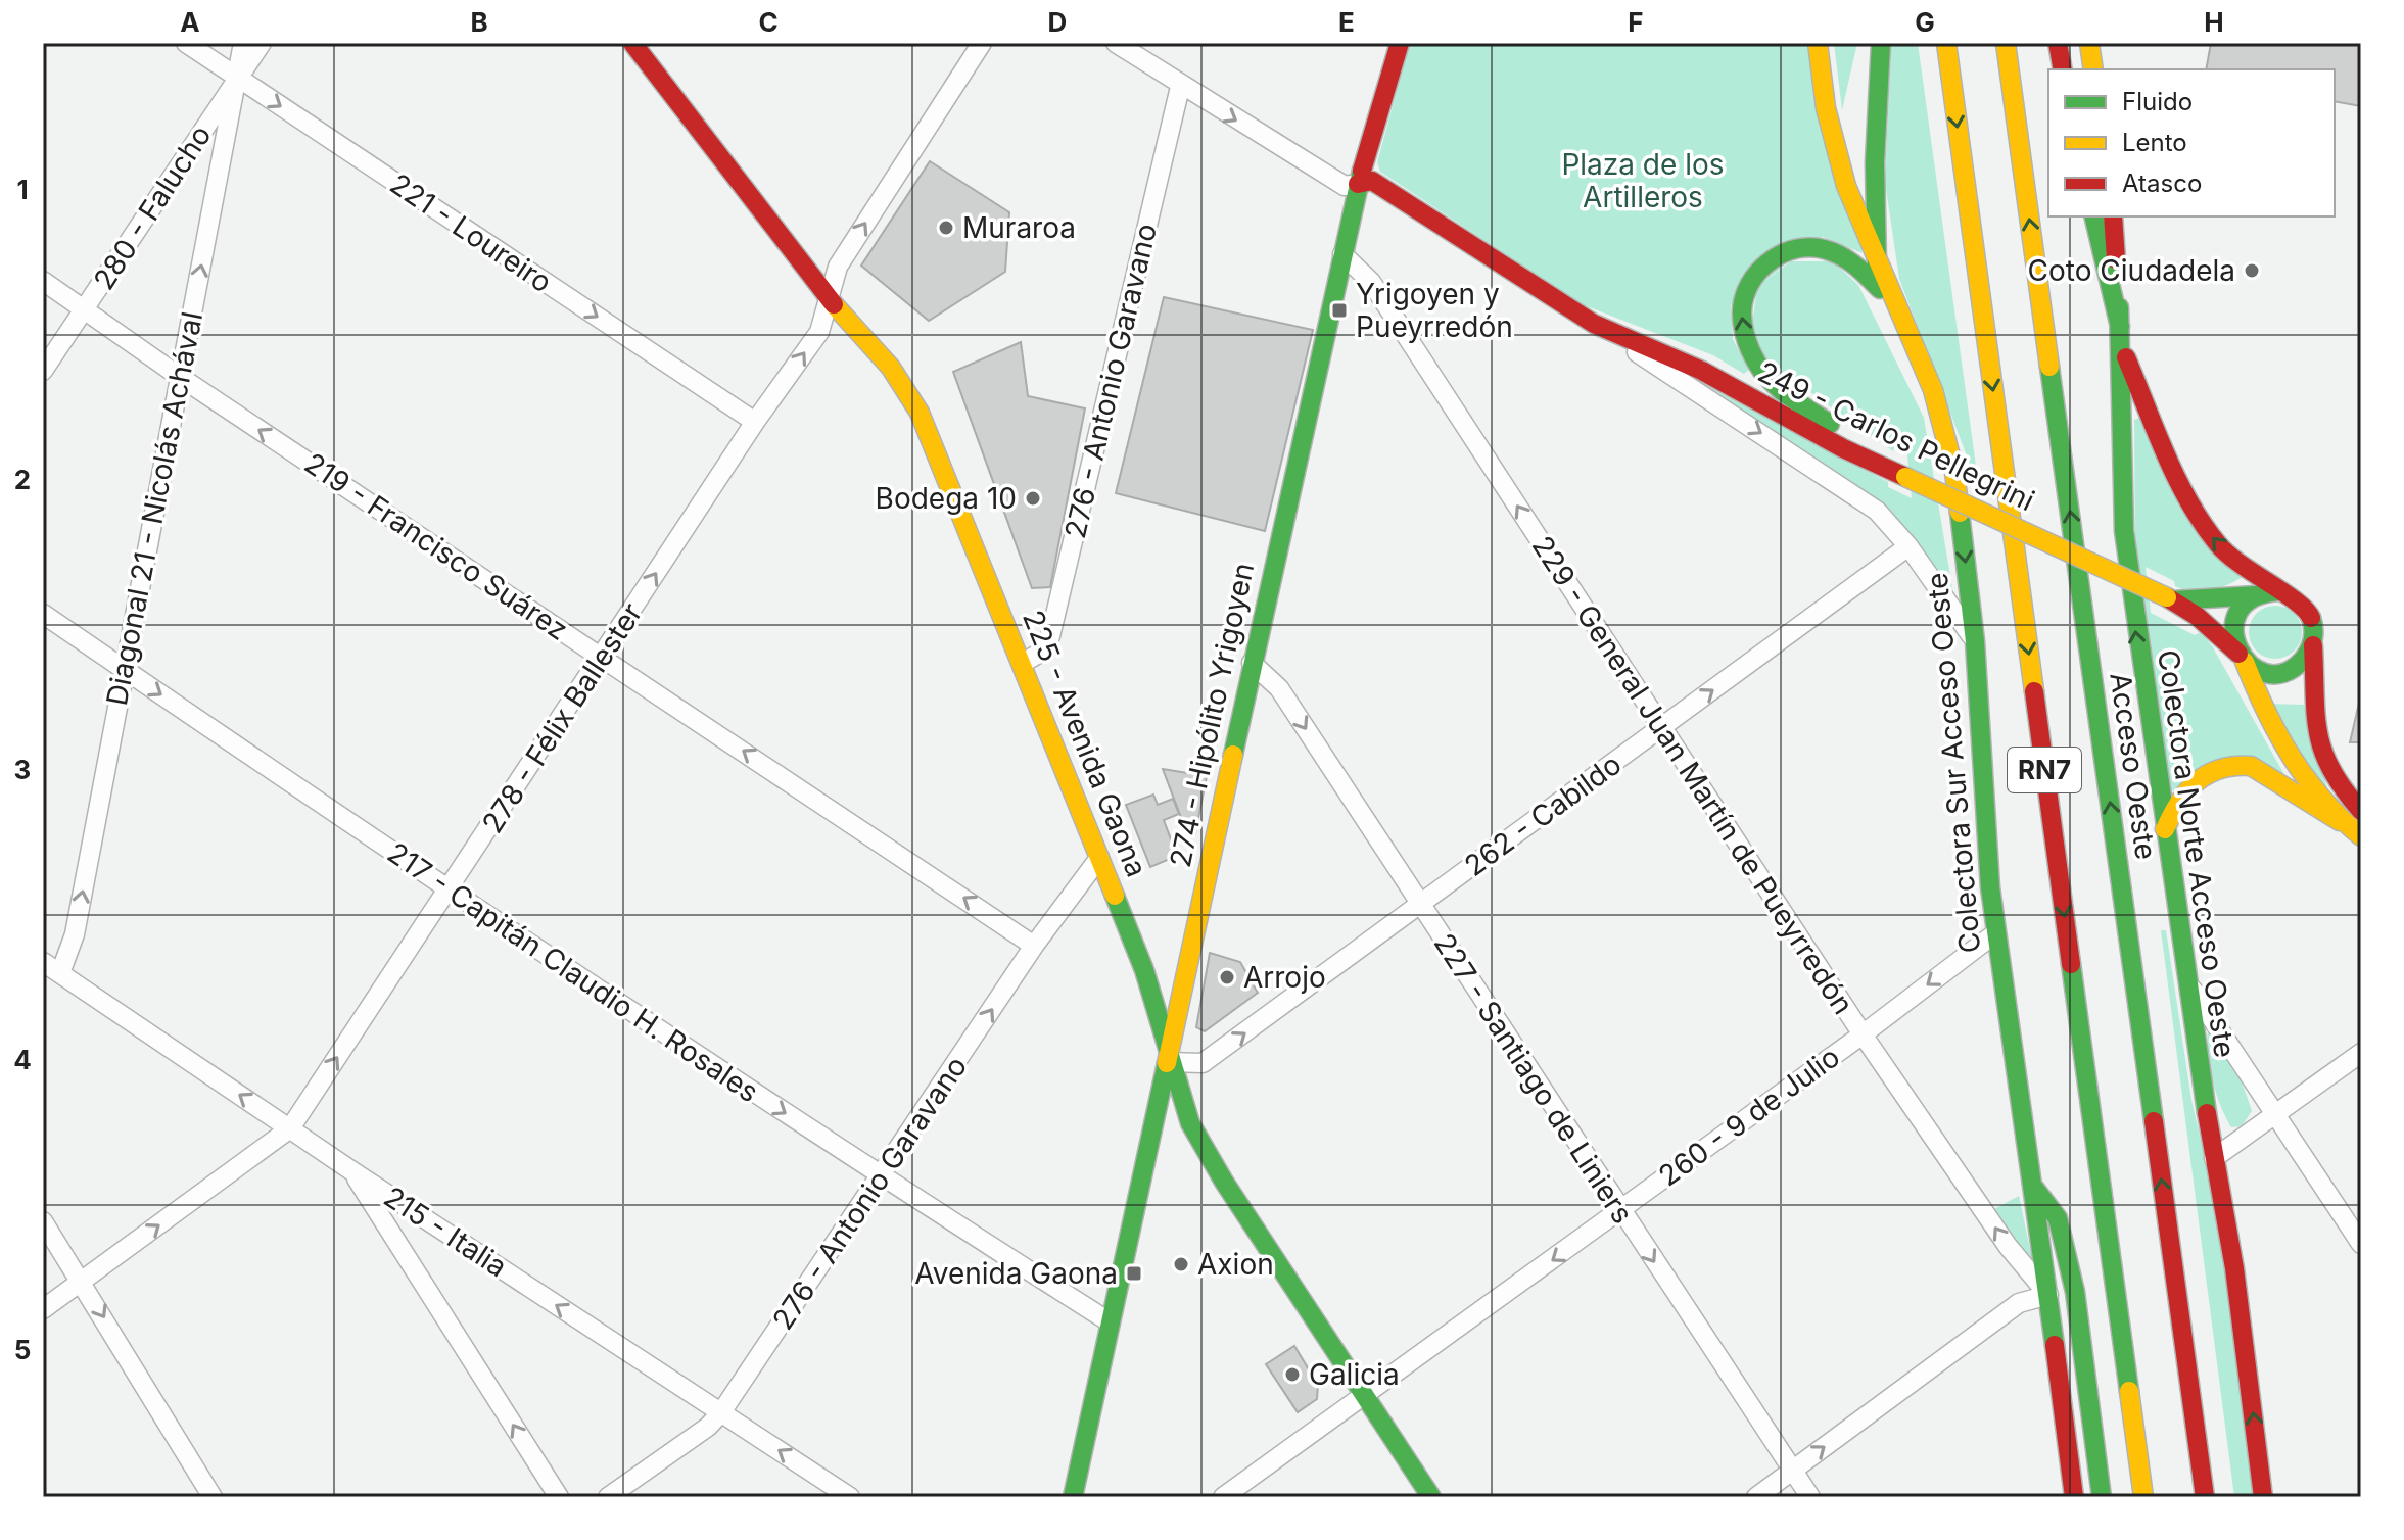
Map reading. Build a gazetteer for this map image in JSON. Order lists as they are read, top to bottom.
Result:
{
  "streets": {
    "main road": [
      "249 - Carlos Pellegrini",
      "274 - Hipólito Yrigoyen",
      "225 - Avenida Gaona",
      "Colectora Sur Acceso Oeste",
      "Acceso Oeste",
      "RN7",
      "Colectora Norte Acceso Oeste"
    ],
    "street": [
      "280 - Falucho",
      "221 - Loureiro",
      "276 - Antonio Garavano",
      "Diagonal 21 - Nicolás Achával",
      "219 - Francisco Suárez",
      "278 - Félix Ballester",
      "229 - General Juan Martín de Pueyrredón",
      "262 - Cabildo",
      "217 - Capitán Claudio H. Rosales",
      "227 - Santiago de Liniers",
      "260 - 9 de Julio",
      "215 - Italia"
    ]
  },
  "crossings": [
    ["280 - Falucho", "221 - Loureiro"],
    ["280 - Falucho", "Diagonal 21 - Nicolás Achával"],
    ["280 - Falucho", "219 - Francisco Suárez"],
    ["221 - Loureiro", "Diagonal 21 - Nicolás Achával"],
    ["221 - Loureiro", "278 - Félix Ballester"],
    ["276 - Antonio Garavano", "249 - Carlos Pellegrini"],
    ["276 - Antonio Garavano", "219 - Francisco Suárez"],
    ["276 - Antonio Garavano", "225 - Avenida Gaona"],
    ["276 - Antonio Garavano", "217 - Capitán Claudio H. Rosales"],
    ["276 - Antonio Garavano", "215 - Italia"],
    ["249 - Carlos Pellegrini", "274 - Hipólito Yrigoyen"],
    ["249 - Carlos Pellegrini", "Colectora Sur Acceso Oeste"],
    ["249 - Carlos Pellegrini", "262 - Cabildo"],
    ["Diagonal 21 - Nicolás Achával", "219 - Francisco Suárez"],
    ["Diagonal 21 - Nicolás Achával", "217 - Capitán Claudio H. Rosales"],
    ["Diagonal 21 - Nicolás Achával", "215 - Italia"],
    ["219 - Francisco Suárez", "278 - Félix Ballester"],
    ["274 - Hipólito Yrigoyen", "225 - Avenida Gaona"],
    ["274 - Hipólito Yrigoyen", "229 - General Juan Martín de Pueyrredón"],
    ["274 - Hipólito Yrigoyen", "262 - Cabildo"],
    ["274 - Hipólito Yrigoyen", "217 - Capitán Claudio H. Rosales"],
    ["274 - Hipólito Yrigoyen", "227 - Santiago de Liniers"],
    ["278 - Félix Ballester", "225 - Avenida Gaona"],
    ["278 - Félix Ballester", "217 - Capitán Claudio H. Rosales"],
    ["278 - Félix Ballester", "215 - Italia"],
    ["225 - Avenida Gaona", "262 - Cabildo"],
    ["225 - Avenida Gaona", "260 - 9 de Julio"],
    ["Colectora Sur Acceso Oeste", "229 - General Juan Martín de Pueyrredón"],
    ["Colectora Sur Acceso Oeste", "260 - 9 de Julio"],
    ["229 - General Juan Martín de Pueyrredón", "262 - Cabildo"],
    ["229 - General Juan Martín de Pueyrredón", "260 - 9 de Julio"],
    ["262 - Cabildo", "227 - Santiago de Liniers"],
    ["227 - Santiago de Liniers", "260 - 9 de Julio"]
  ],
  "one_way": [
    "221 - Loureiro",
    "Diagonal 21 - Nicolás Achával",
    "219 - Francisco Suárez",
    "278 - Félix Ballester",
    "229 - General Juan Martín de Pueyrredón",
    "262 - Cabildo",
    "217 - Capitán Claudio H. Rosales",
    "227 - Santiago de Liniers",
    "260 - 9 de Julio"
  ],
  "parks": ["Plaza de los Artilleros"],
  "places": {
    "other": [
      "Muraroa",
      "Coto Ciudadela",
      "Bodega 10",
      "Arrojo",
      "Axion",
      "Galicia"
    ],
    "transit": ["Yrigoyen y Pueyrredón", "Avenida Gaona"]
  },
  "legend": ["Fluido", "Lento", "Atasco"],
  "grid": {
    "columns": [
      "A",
      "B",
      "C",
      "D",
      "E",
      "F",
      "G",
      "H"
    ],
    "rows": [
      "1",
      "2",
      "3",
      "4",
      "5"
    ]
  }
}
